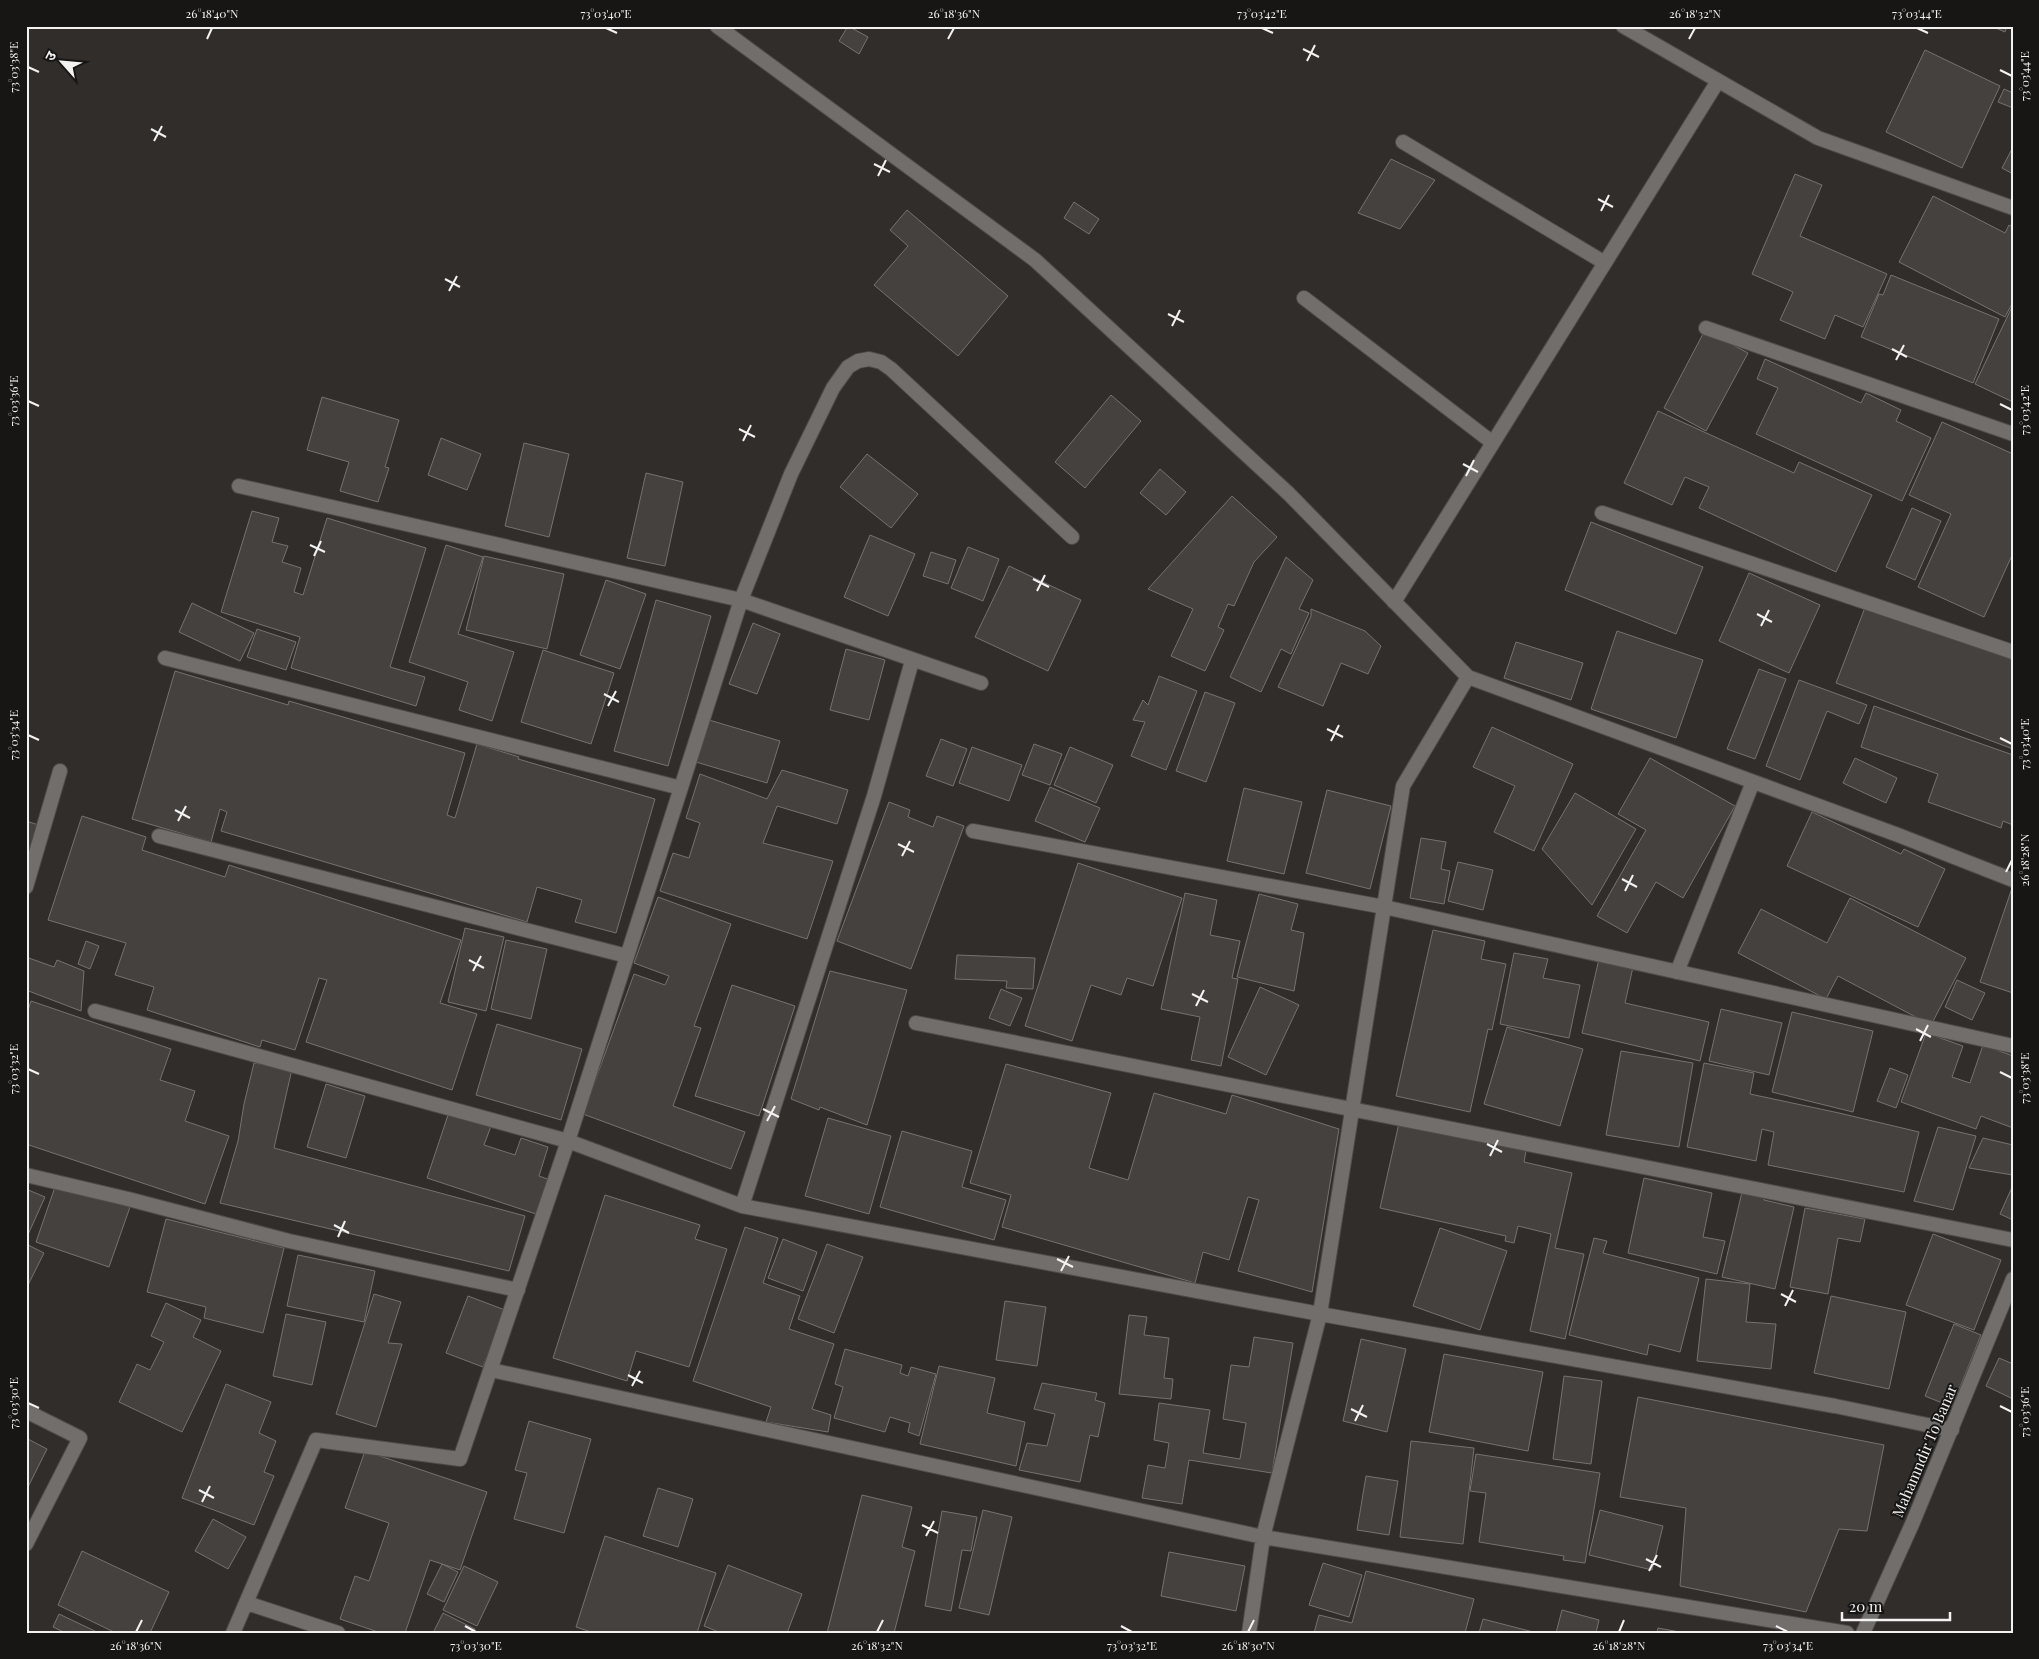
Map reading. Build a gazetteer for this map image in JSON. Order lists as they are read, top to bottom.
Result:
{
  "streets": {
    "street": ["Mahamndir To Banar"]
  },
  "scale_bar": "20 m",
  "north": "top left",
  "coordinates": [
    "26°18'40\"N",
    "73°03'40\"E",
    "26°18'36\"N",
    "73°03'42\"E",
    "26°18'32\"N",
    "73°03'44\"E",
    "73°03'38\"E",
    "73°03'36\"E",
    "73°03'34\"E",
    "26°18'28\"N",
    "73°03'32\"E",
    "73°03'30\"E",
    "26°18'30\"N"
  ]
}
